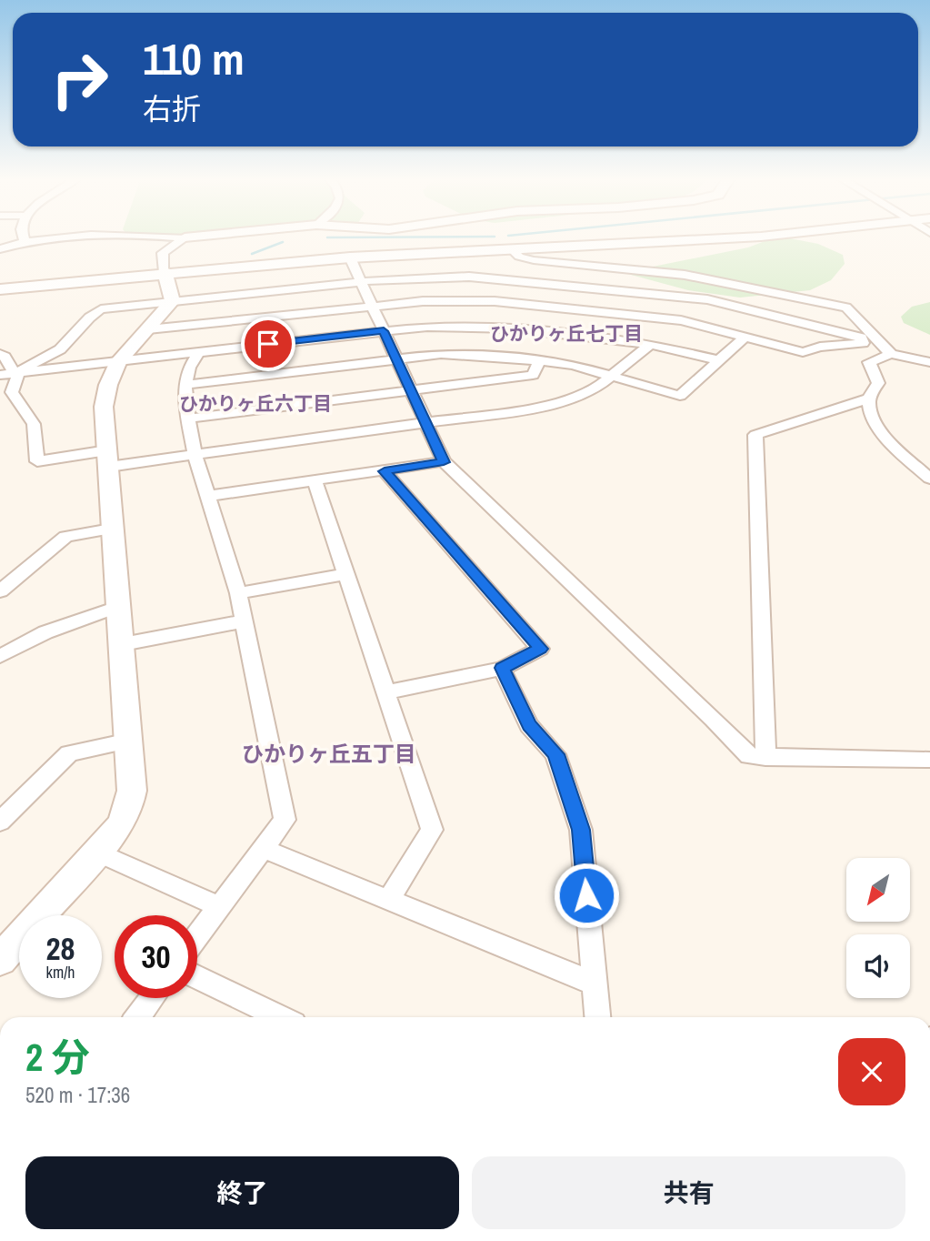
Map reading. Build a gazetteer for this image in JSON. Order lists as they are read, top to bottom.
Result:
{
  "districts": ["ひかりヶ丘七丁目", "ひかりヶ丘六丁目", "ひかりヶ丘五丁目"],
  "north": "bottom left",
  "page": {
    "turn": ["110 m", "右折"],
    "speed": "28 km/h",
    "limit": "30",
    "heading": ["2 分", "520 m · 17:36"],
    "buttons": ["終了", "共有"]
  }
}
